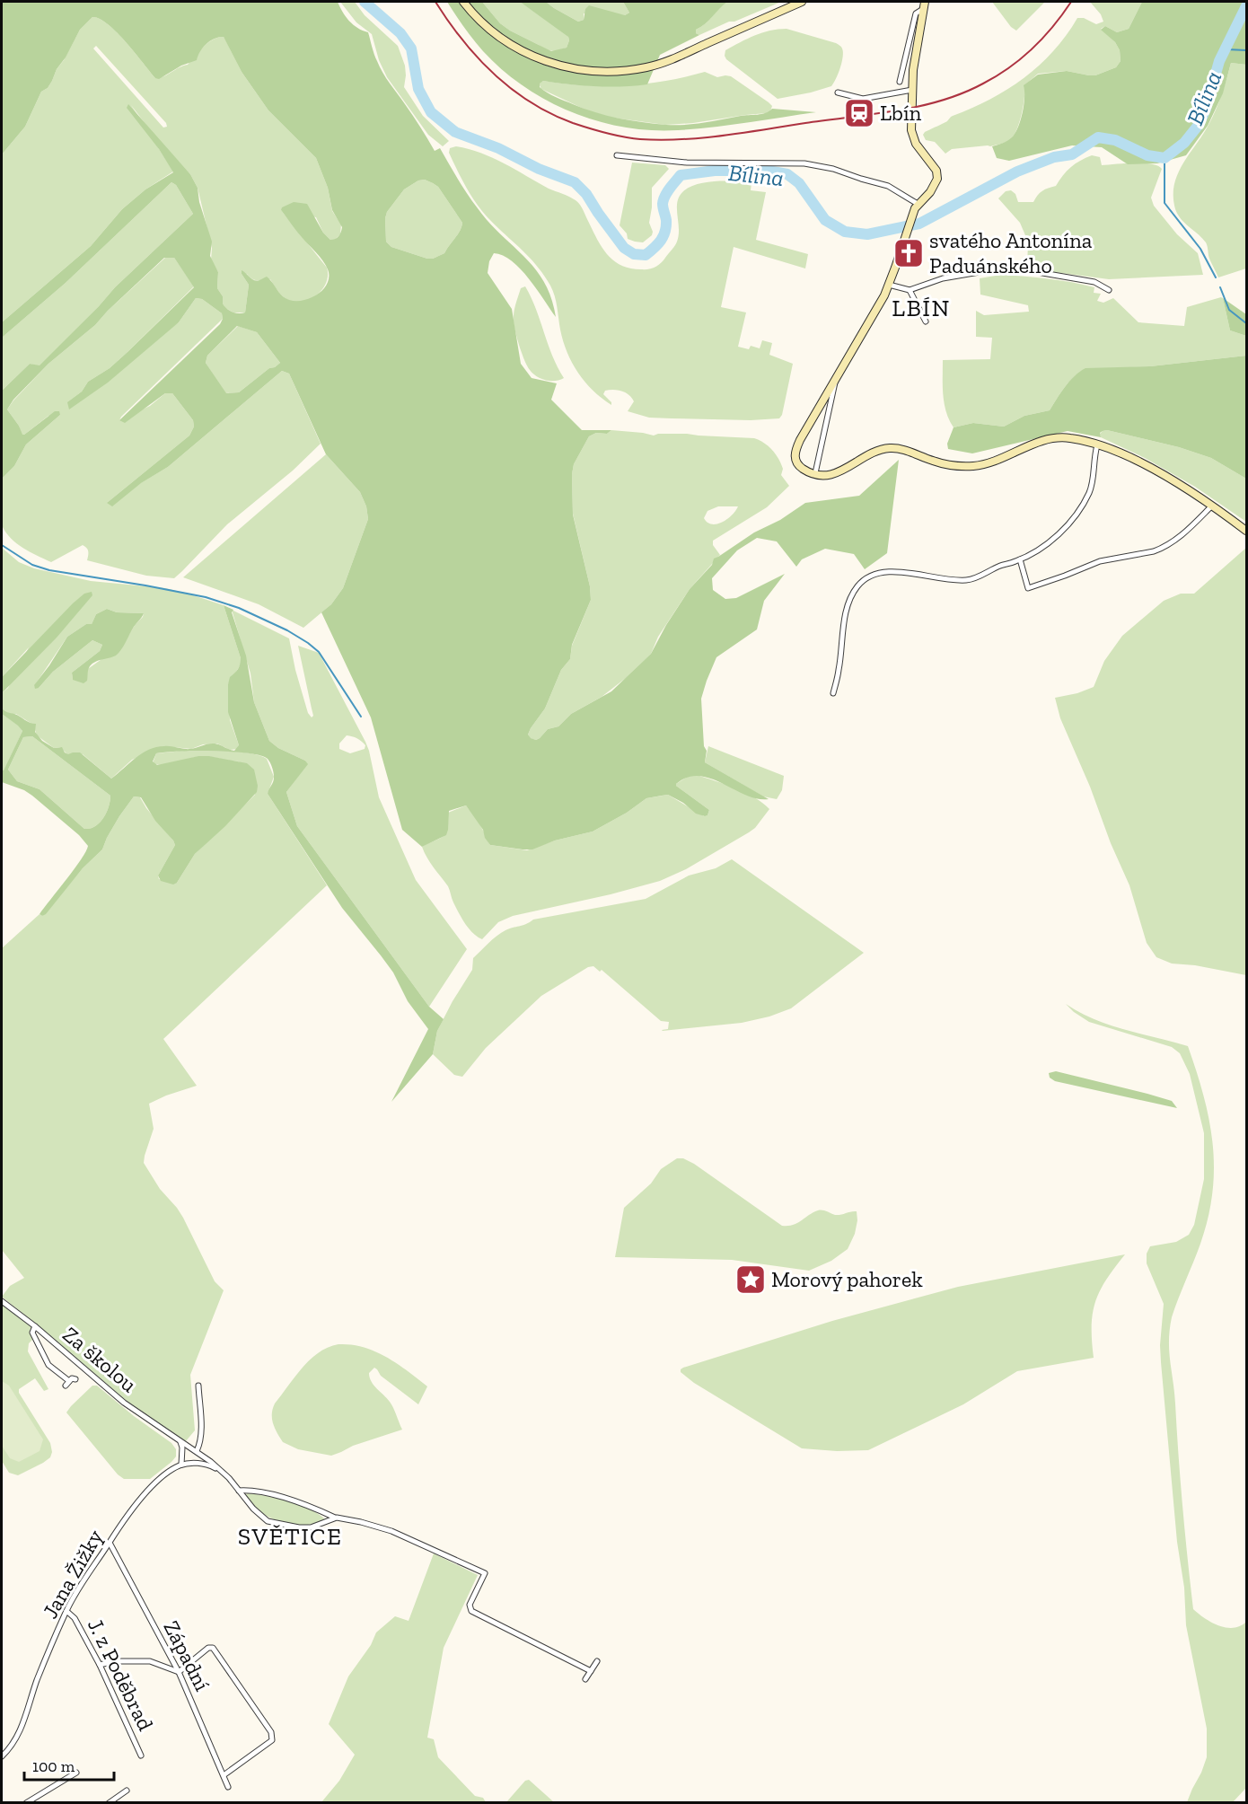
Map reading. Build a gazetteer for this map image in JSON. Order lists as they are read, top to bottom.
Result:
{
  "streets": {
    "street": [
      "Za školou",
      "Jana Žižky",
      "Západní",
      "J. z Poděbrad"
    ]
  },
  "crossings": [
    ["Jana Žižky", "Západní"],
    ["Jana Žižky", "J. z Poděbrad"]
  ],
  "districts": ["LBÍN", "SVĚTICE"],
  "water": ["Bílina"],
  "places": {
    "station": ["Lbín"],
    "church": ["svatého Antonína Paduánského"],
    "place": ["Morový pahorek"]
  },
  "scale_bar": "100 m"
}
